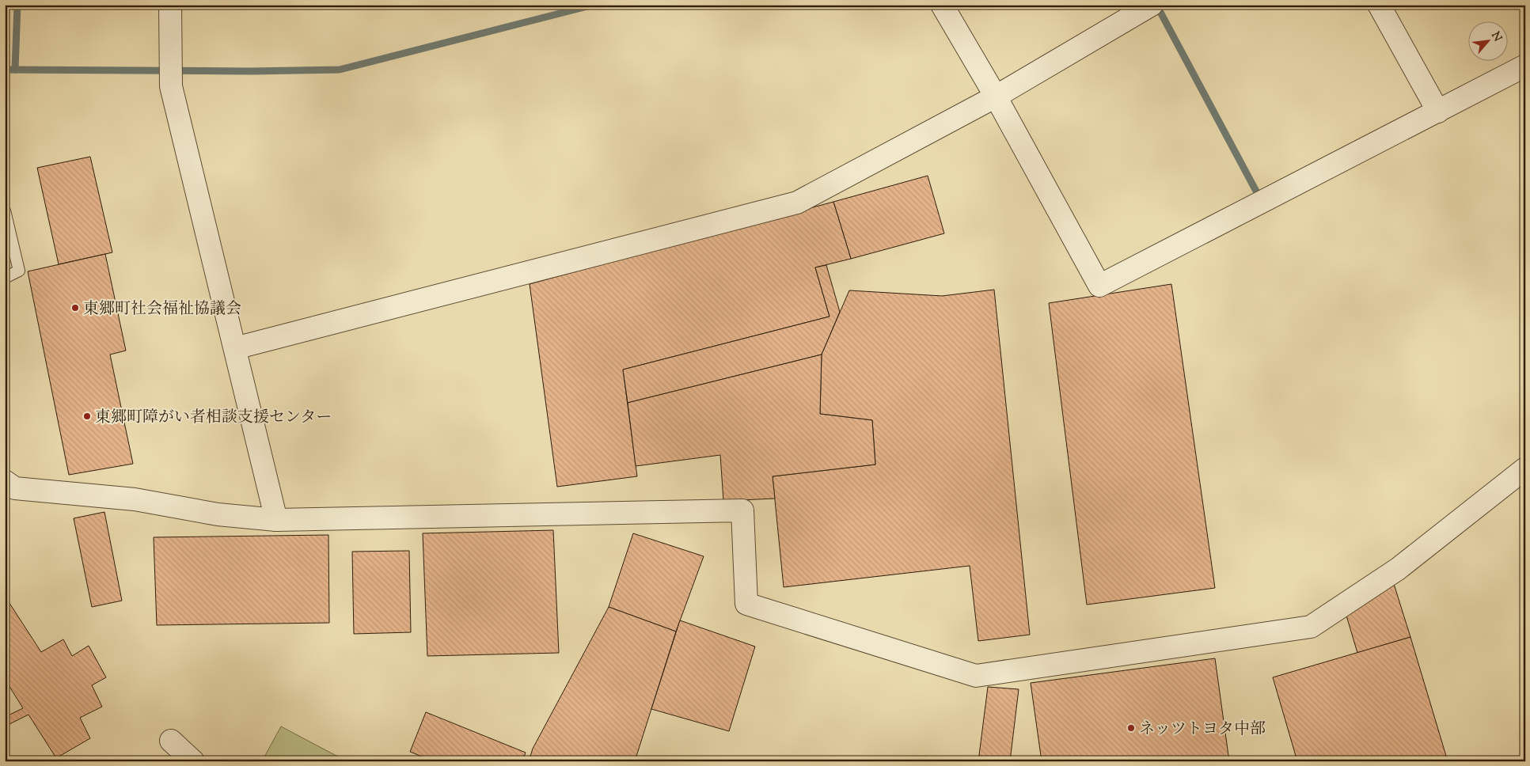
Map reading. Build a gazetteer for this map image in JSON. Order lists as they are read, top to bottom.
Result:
{
  "places": ["東郷町社会福祉協議会", "東郷町障がい者相談支援センター", "ネッツトヨタ中部"],
  "north": "top right"
}
